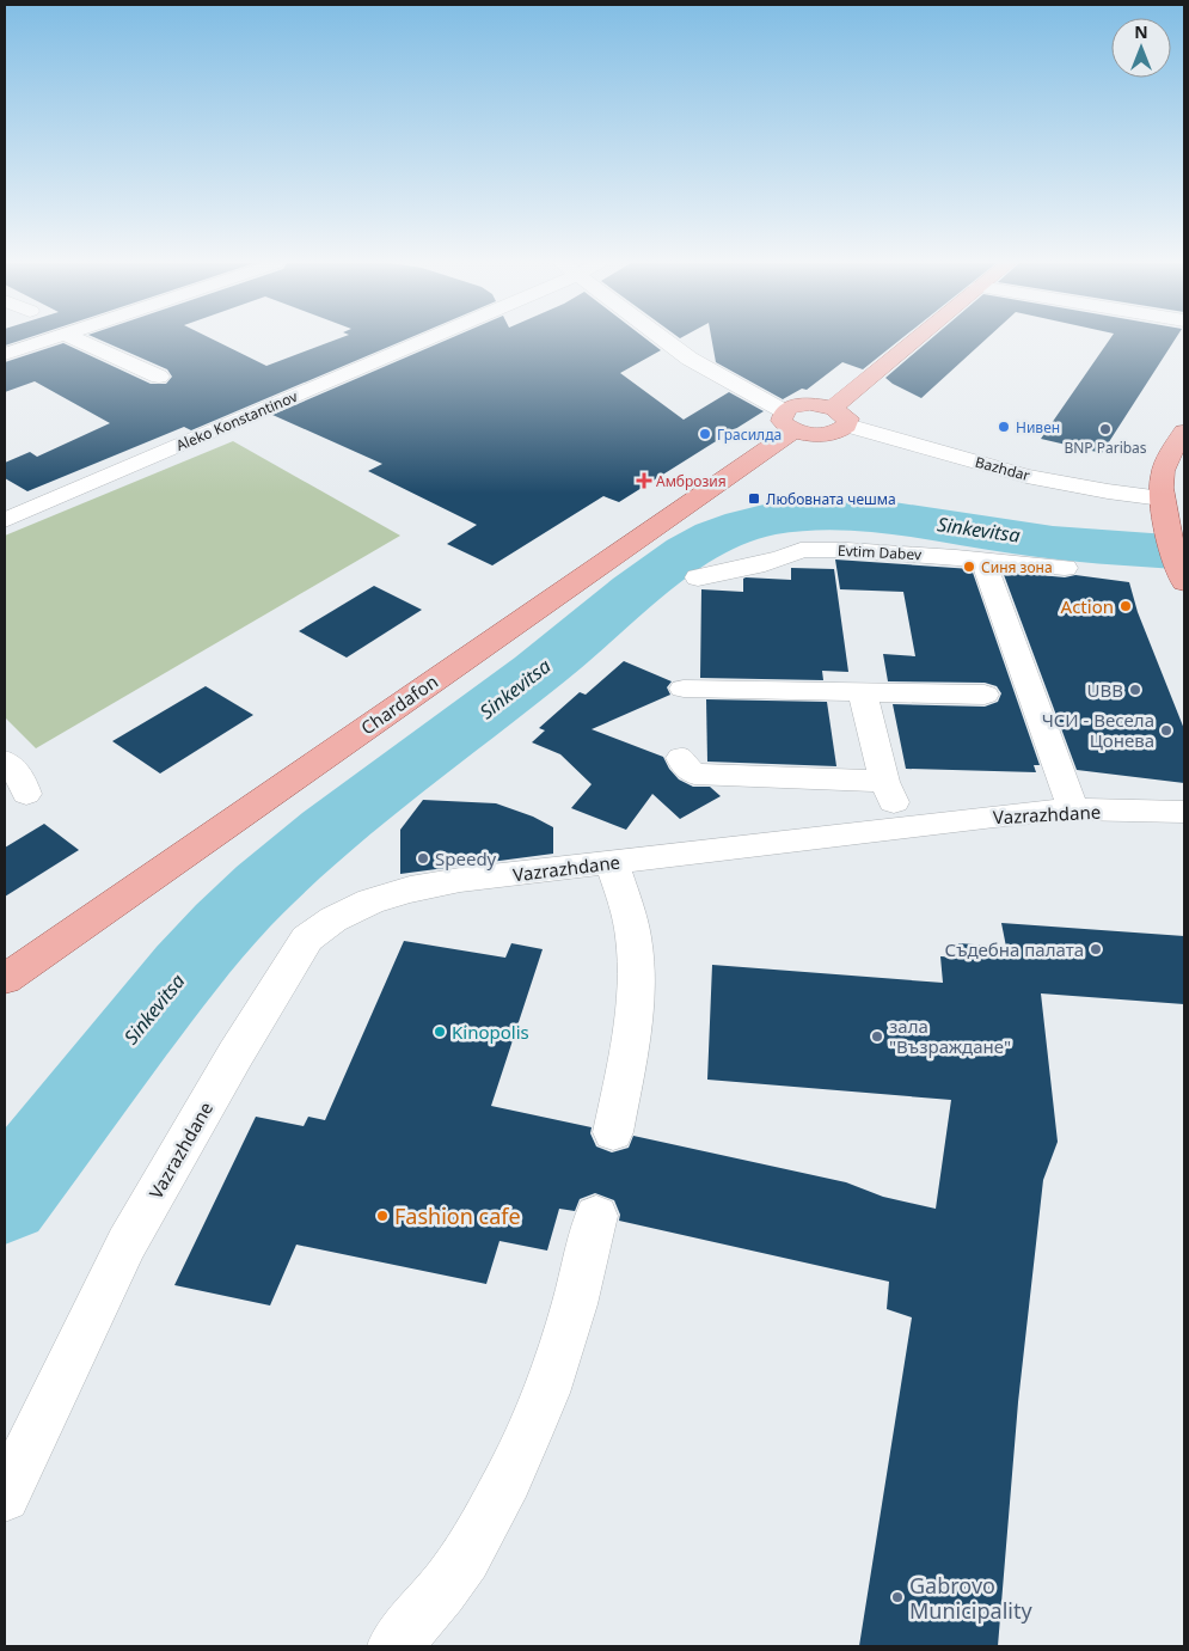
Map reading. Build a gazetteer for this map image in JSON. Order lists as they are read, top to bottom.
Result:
{
  "streets": {
    "main road": ["Chardafon"],
    "street": [
      "Aleko Konstantinov",
      "Bazhdar",
      "Evtim Dabev",
      "Vazrazhdane"
    ]
  },
  "water": ["Sinkevitsa"],
  "places": {
    "other": [
      "Нивен",
      "BNP Paribas",
      "Грасилда",
      "Синя зона",
      "Action",
      "UBB",
      "ЧСИ - Весела Цонева",
      "Speedy",
      "Съдебна палата",
      "Kinopolis",
      "зала \"Възраждане\"",
      "Fashion cafe",
      "Gabrovo Municipality"
    ],
    "health": ["Амброзия"],
    "transit": ["Любовната чешма"]
  },
  "north": "top"
}
